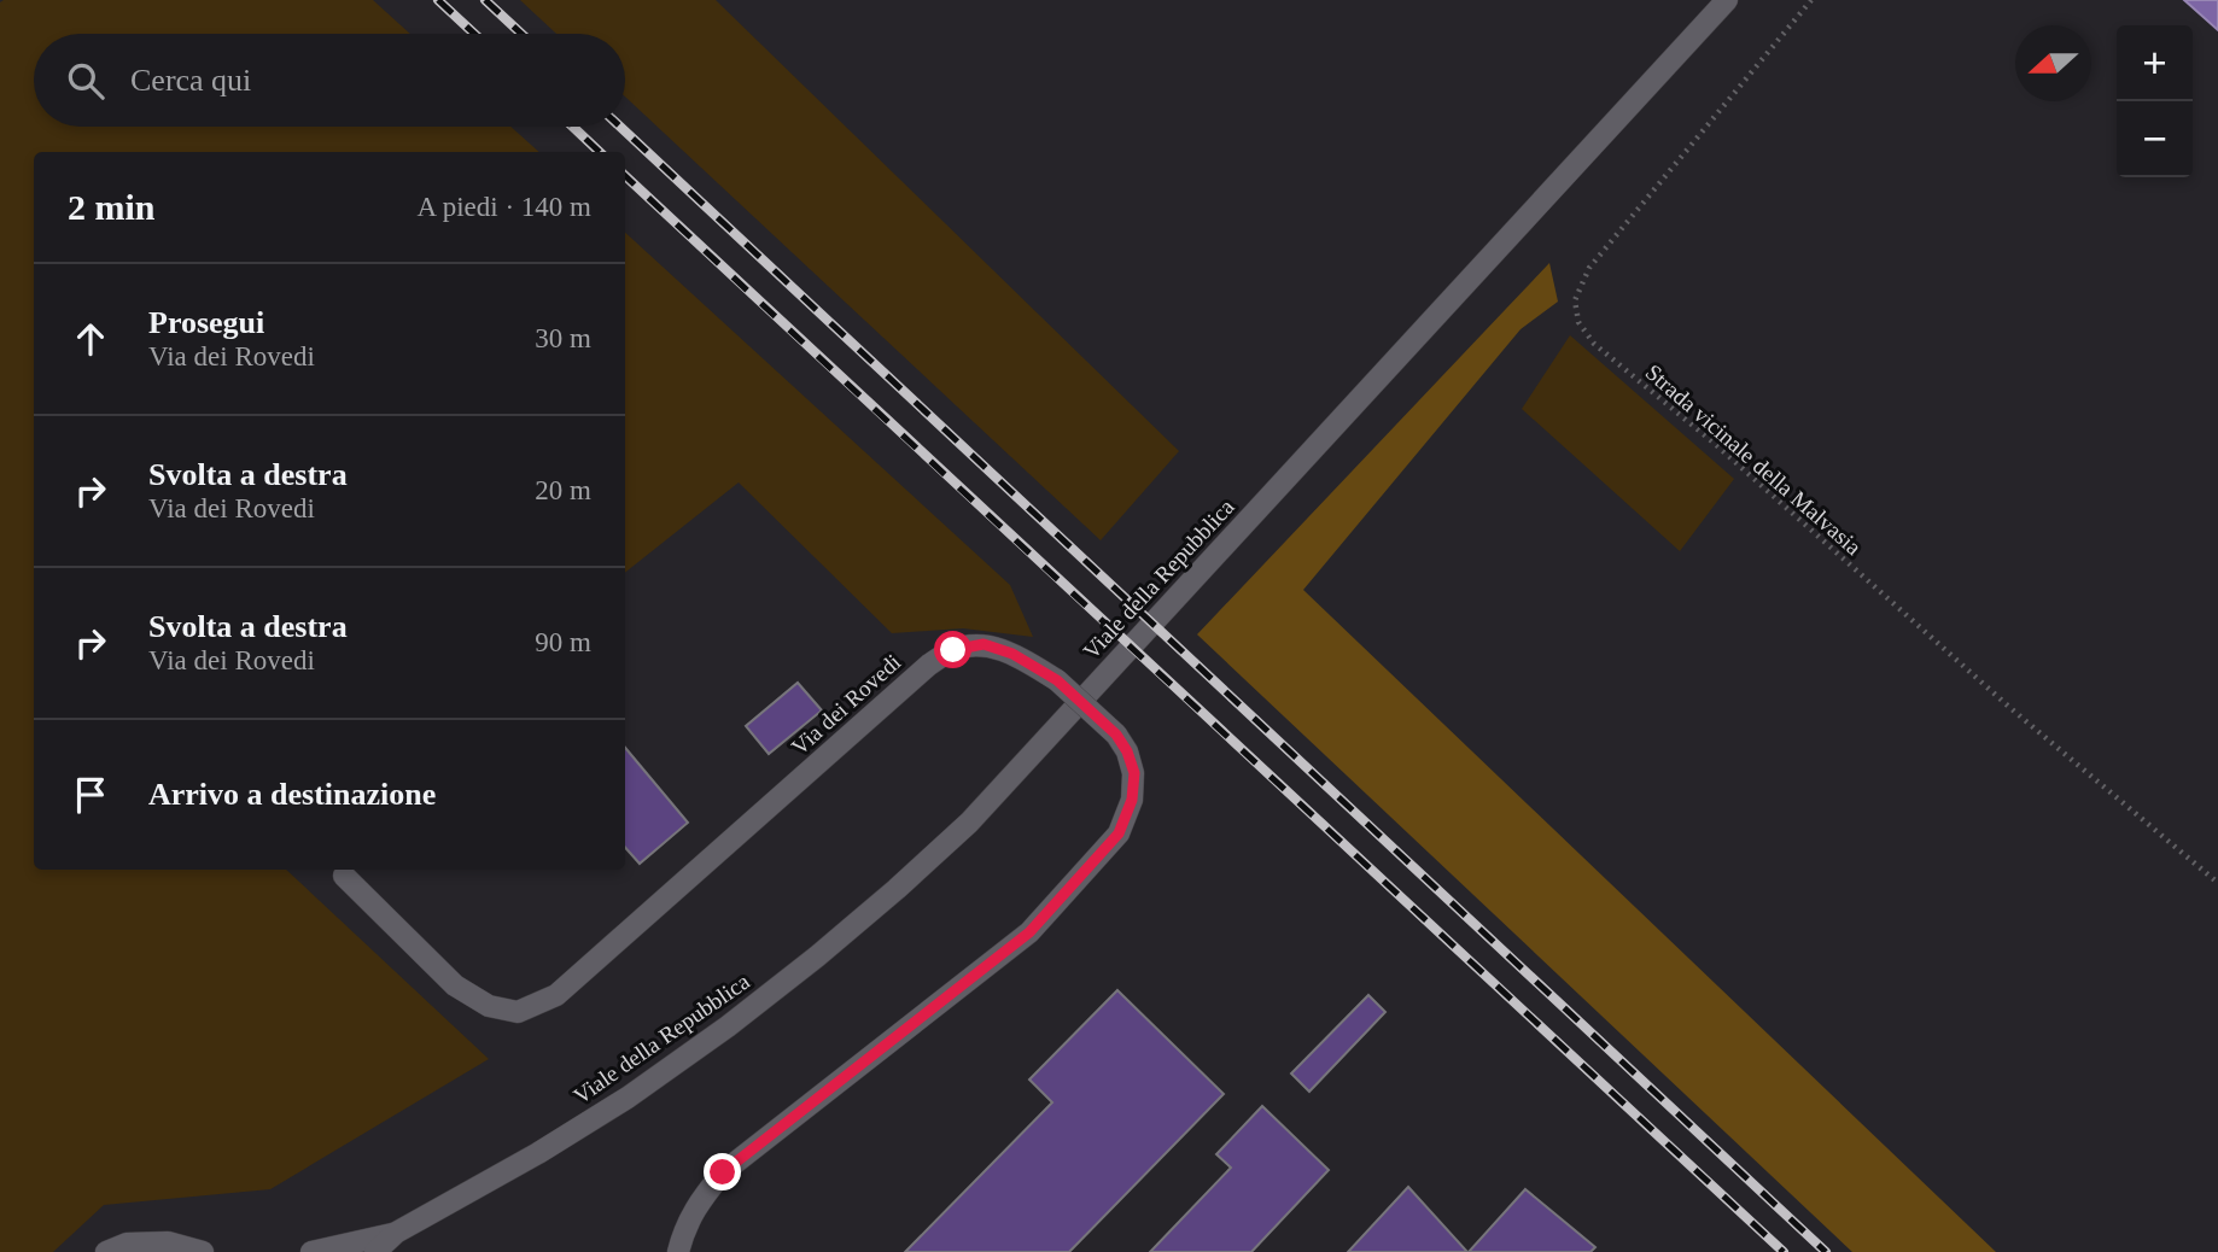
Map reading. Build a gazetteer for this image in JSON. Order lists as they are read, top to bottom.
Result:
{
  "streets": {
    "street": ["Viale della Repubblica", "Via dei Rovedi"],
    "path": ["Strada vicinale della Malvasia"]
  },
  "north": "left",
  "page": {
    "map_buttons": ["+", "−"],
    "search": "Cerca qui",
    "heading": ["2 min", "A piedi · 140 m"],
    "list": [
      ["Prosegui", "Via dei Rovedi", "30 m"],
      ["Svolta a destra", "Via dei Rovedi", "20 m"],
      ["Svolta a destra", "Via dei Rovedi", "90 m"],
      "Arrivo a destinazione"
    ]
  }
}
